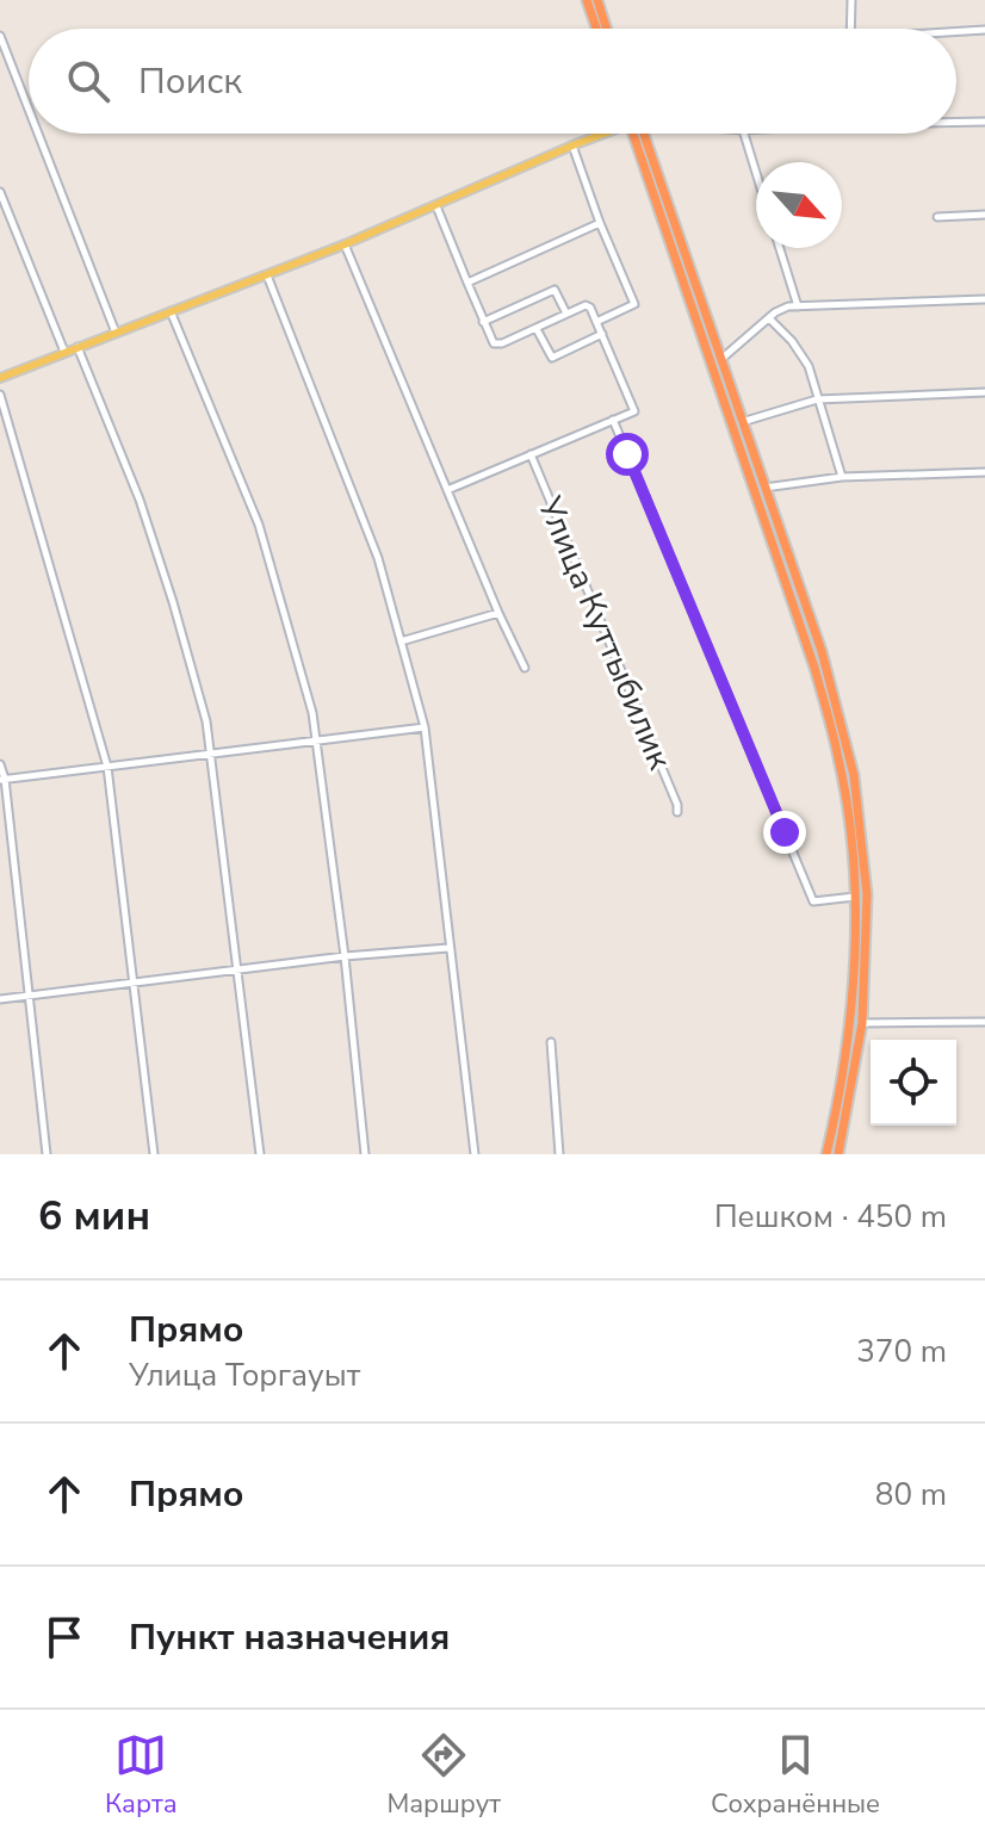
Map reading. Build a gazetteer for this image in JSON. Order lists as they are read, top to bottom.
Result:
{
  "streets": {
    "street": ["Улица Куттыбилик"]
  },
  "north": "bottom right",
  "page": {
    "search": "Поиск",
    "heading": ["6 мин", "Пешком · 450 m"],
    "list": [
      ["Прямо", "Улица Торгауыт", "370 m"],
      ["Прямо", "80 m"],
      "Пункт назначения"
    ],
    "nav": ["Карта", "Маршрут", "Сохранённые"]
  }
}
